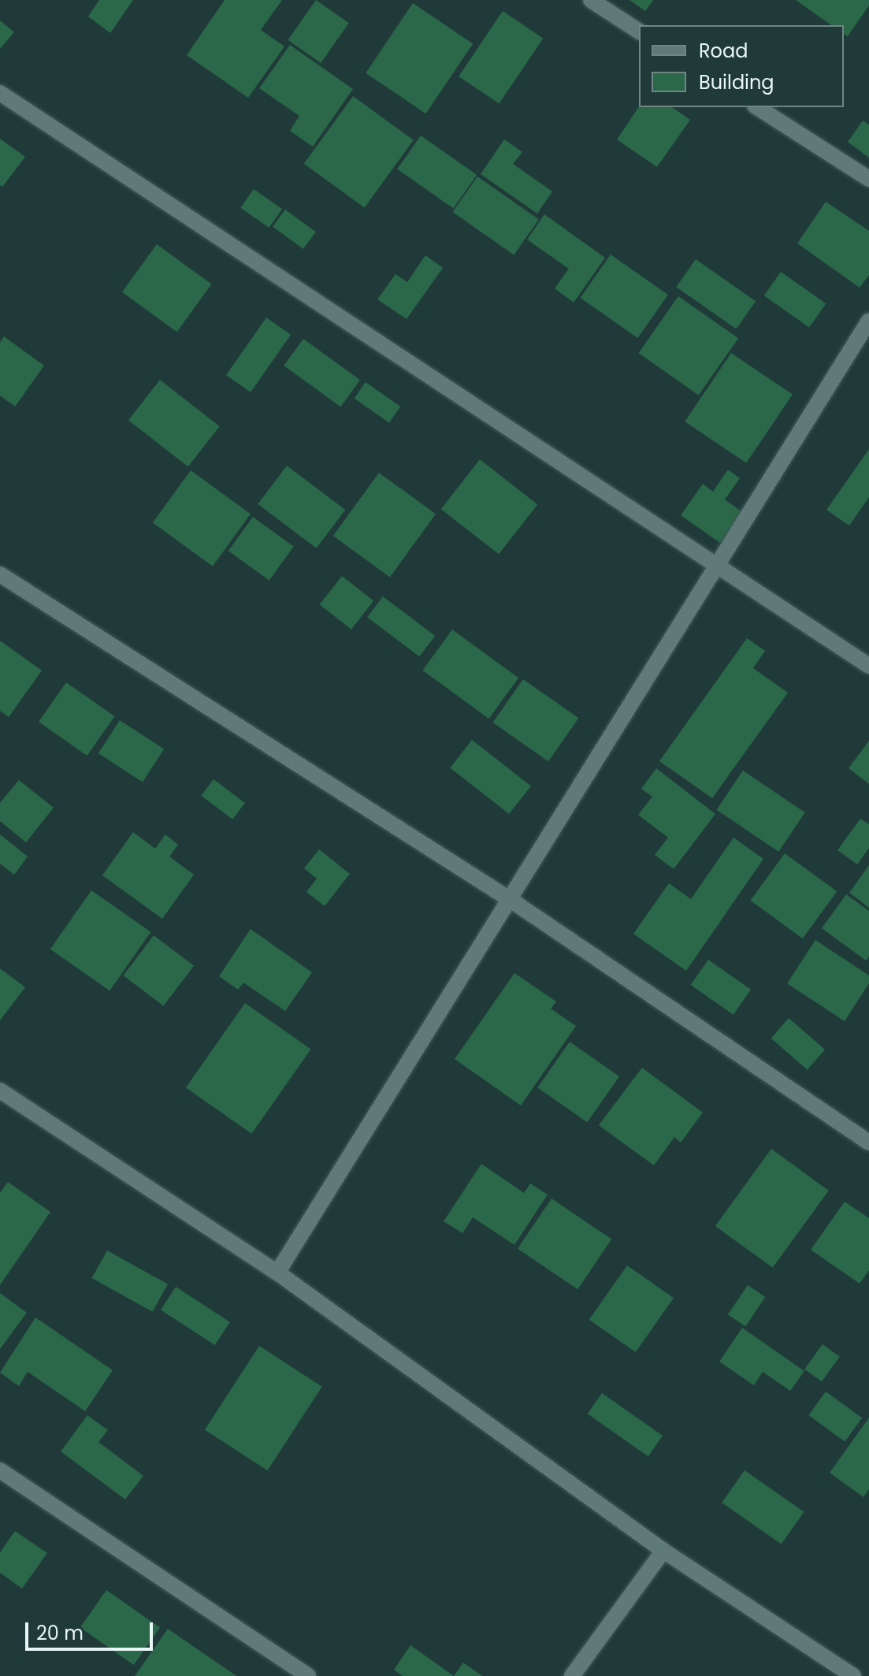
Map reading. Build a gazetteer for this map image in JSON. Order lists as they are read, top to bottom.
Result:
{
  "legend": ["Road", "Building"],
  "scale_bar": "20 m"
}
